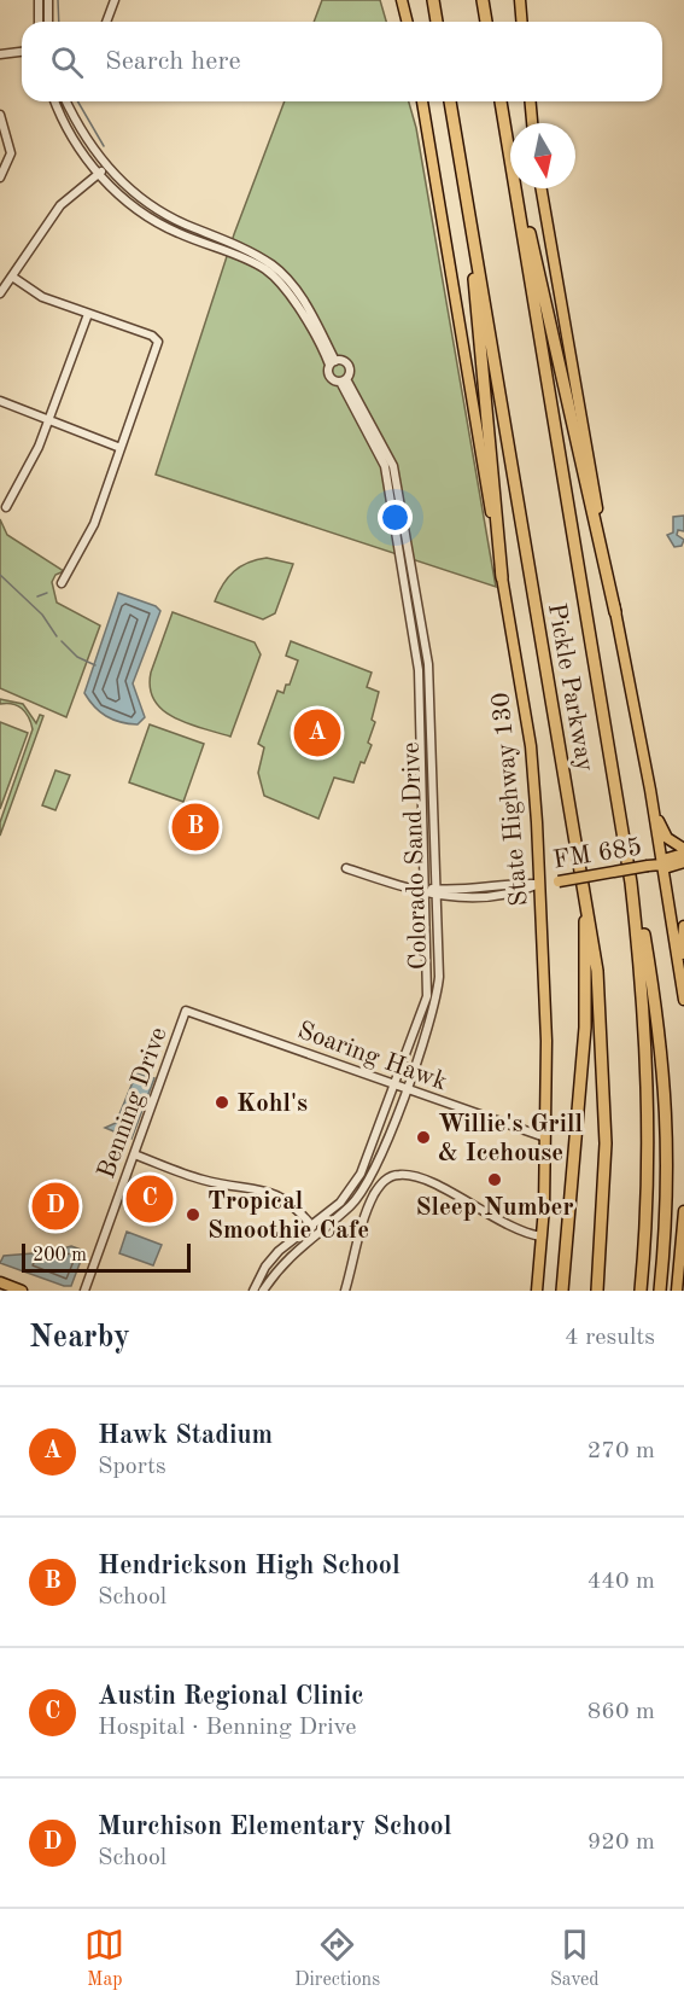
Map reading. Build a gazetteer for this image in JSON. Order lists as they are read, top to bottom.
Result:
{
  "streets": {
    "highway": ["Pickle Parkway"],
    "main road": ["State Highway 130", "FM 685"],
    "street": ["Colorado Sand Drive", "Soaring Hawk", "Benning Drive"]
  },
  "crossings": [
    ["State Highway 130", "FM 685"],
    ["State Highway 130", "Soaring Hawk"],
    ["Colorado Sand Drive", "Soaring Hawk"],
    ["Soaring Hawk", "Benning Drive"]
  ],
  "places": [
    "Kohl's",
    "Willie's Grill & Icehouse",
    "Sleep Number",
    "Tropical Smoothie Cafe"
  ],
  "scale_bar": "200 m",
  "north": "bottom",
  "page": {
    "search": "Search here",
    "pins": [
      "A",
      "B",
      "C",
      "D"
    ],
    "scale": "200 m",
    "heading": ["Nearby", "4 results"],
    "list": [
      {
        "mark": "A",
        "name": "Hawk Stadium",
        "note": "Sports",
        "value": "270 m"
      },
      {
        "mark": "B",
        "name": "Hendrickson High School",
        "note": "School",
        "value": "440 m"
      },
      {
        "mark": "C",
        "name": "Austin Regional Clinic",
        "note": "Hospital · Benning Drive",
        "value": "860 m"
      },
      {
        "mark": "D",
        "name": "Murchison Elementary School",
        "note": "School",
        "value": "920 m"
      }
    ],
    "nav": ["Map", "Directions", "Saved"]
  }
}
